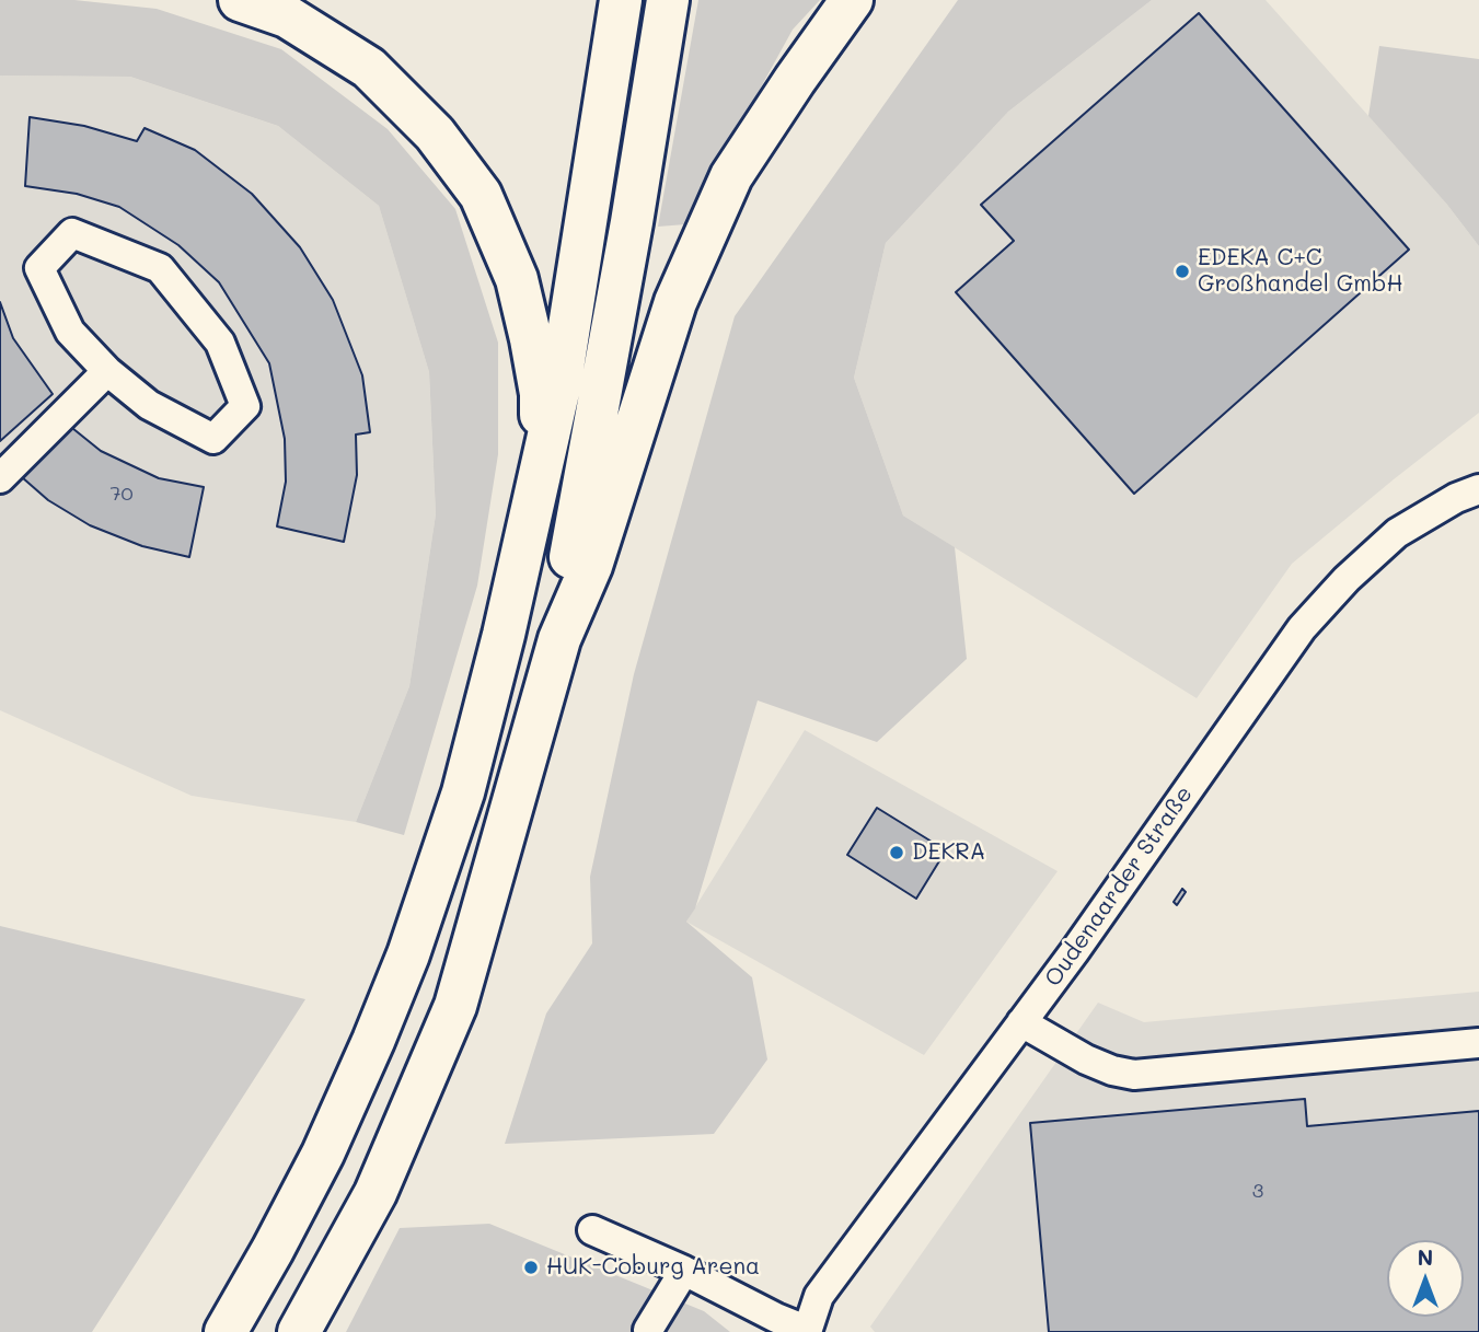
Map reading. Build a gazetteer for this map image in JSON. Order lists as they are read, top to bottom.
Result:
{
  "streets": {
    "street": ["Oudenaarder Straße"]
  },
  "places": ["EDEKA C+C Großhandel GmbH", "DEKRA", "HUK-Coburg Arena"],
  "house_numbers": ["70", "3"],
  "north": "top"
}
